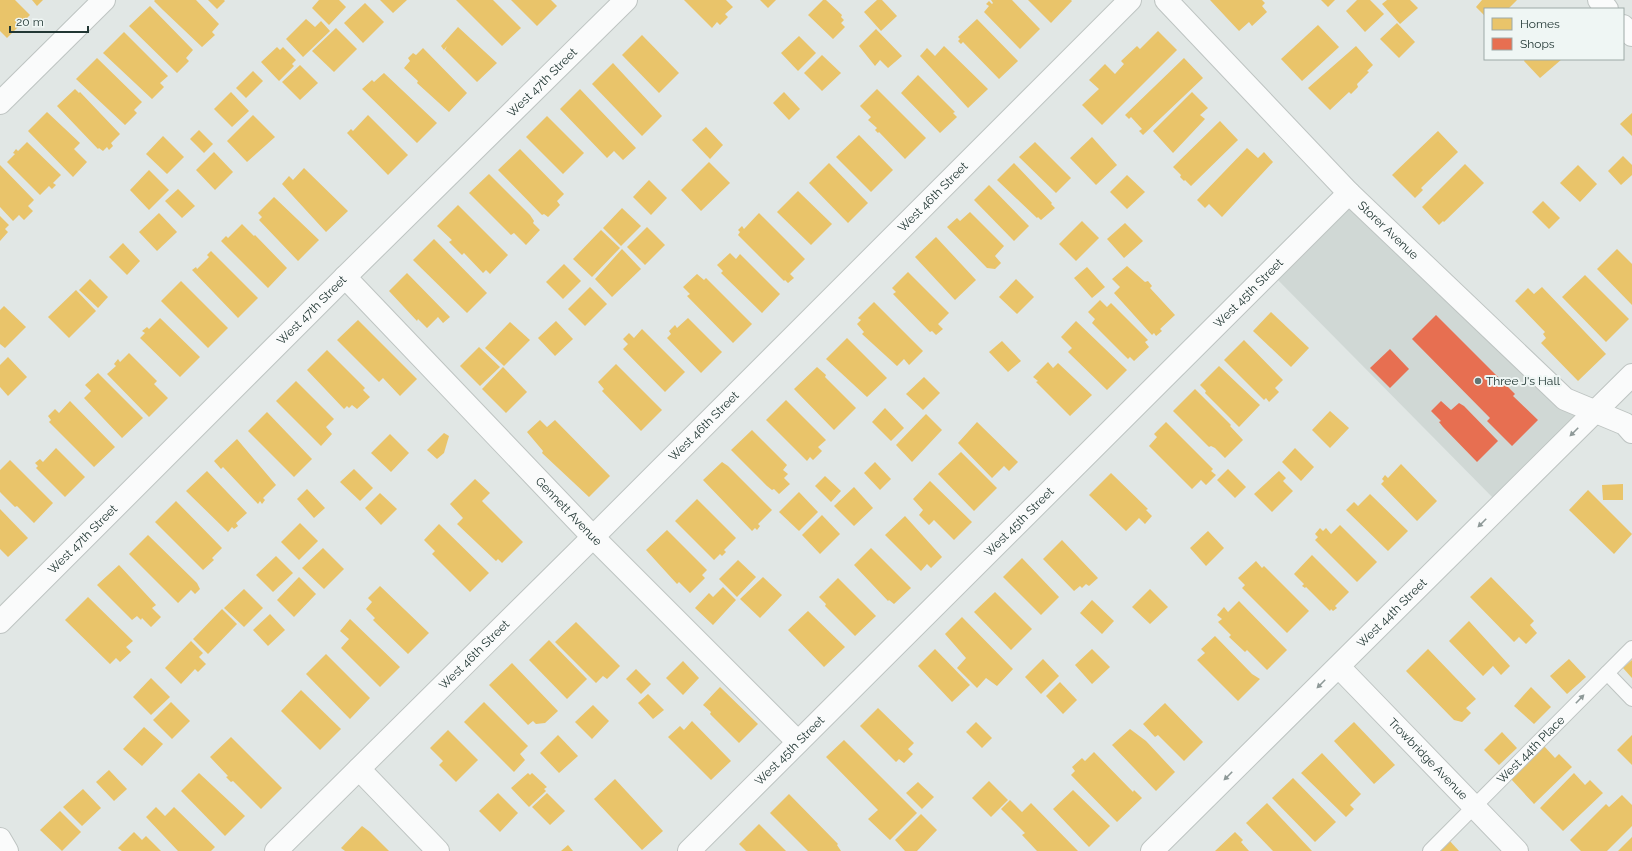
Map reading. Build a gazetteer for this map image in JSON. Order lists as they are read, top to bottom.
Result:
{
  "streets": {
    "street": [
      "West 47th Street",
      "West 46th Street",
      "Storer Avenue",
      "West 45th Street",
      "Gennett Avenue",
      "West 44th Street",
      "Trowbridge Avenue"
    ],
    "lane": ["West 44th Place"]
  },
  "crossings": [
    ["West 47th Street", "Gennett Avenue"],
    ["West 46th Street", "Gennett Avenue"],
    ["Storer Avenue", "West 45th Street"],
    ["Storer Avenue", "West 44th Street"],
    ["West 45th Street", "Gennett Avenue"],
    ["West 44th Street", "Trowbridge Avenue"],
    ["West 44th Place", "Trowbridge Avenue"]
  ],
  "one_way": ["West 44th Street", "West 44th Place"],
  "places": ["Three J's Hall"],
  "legend": ["Homes", "Shops"],
  "scale_bar": "20 m"
}
